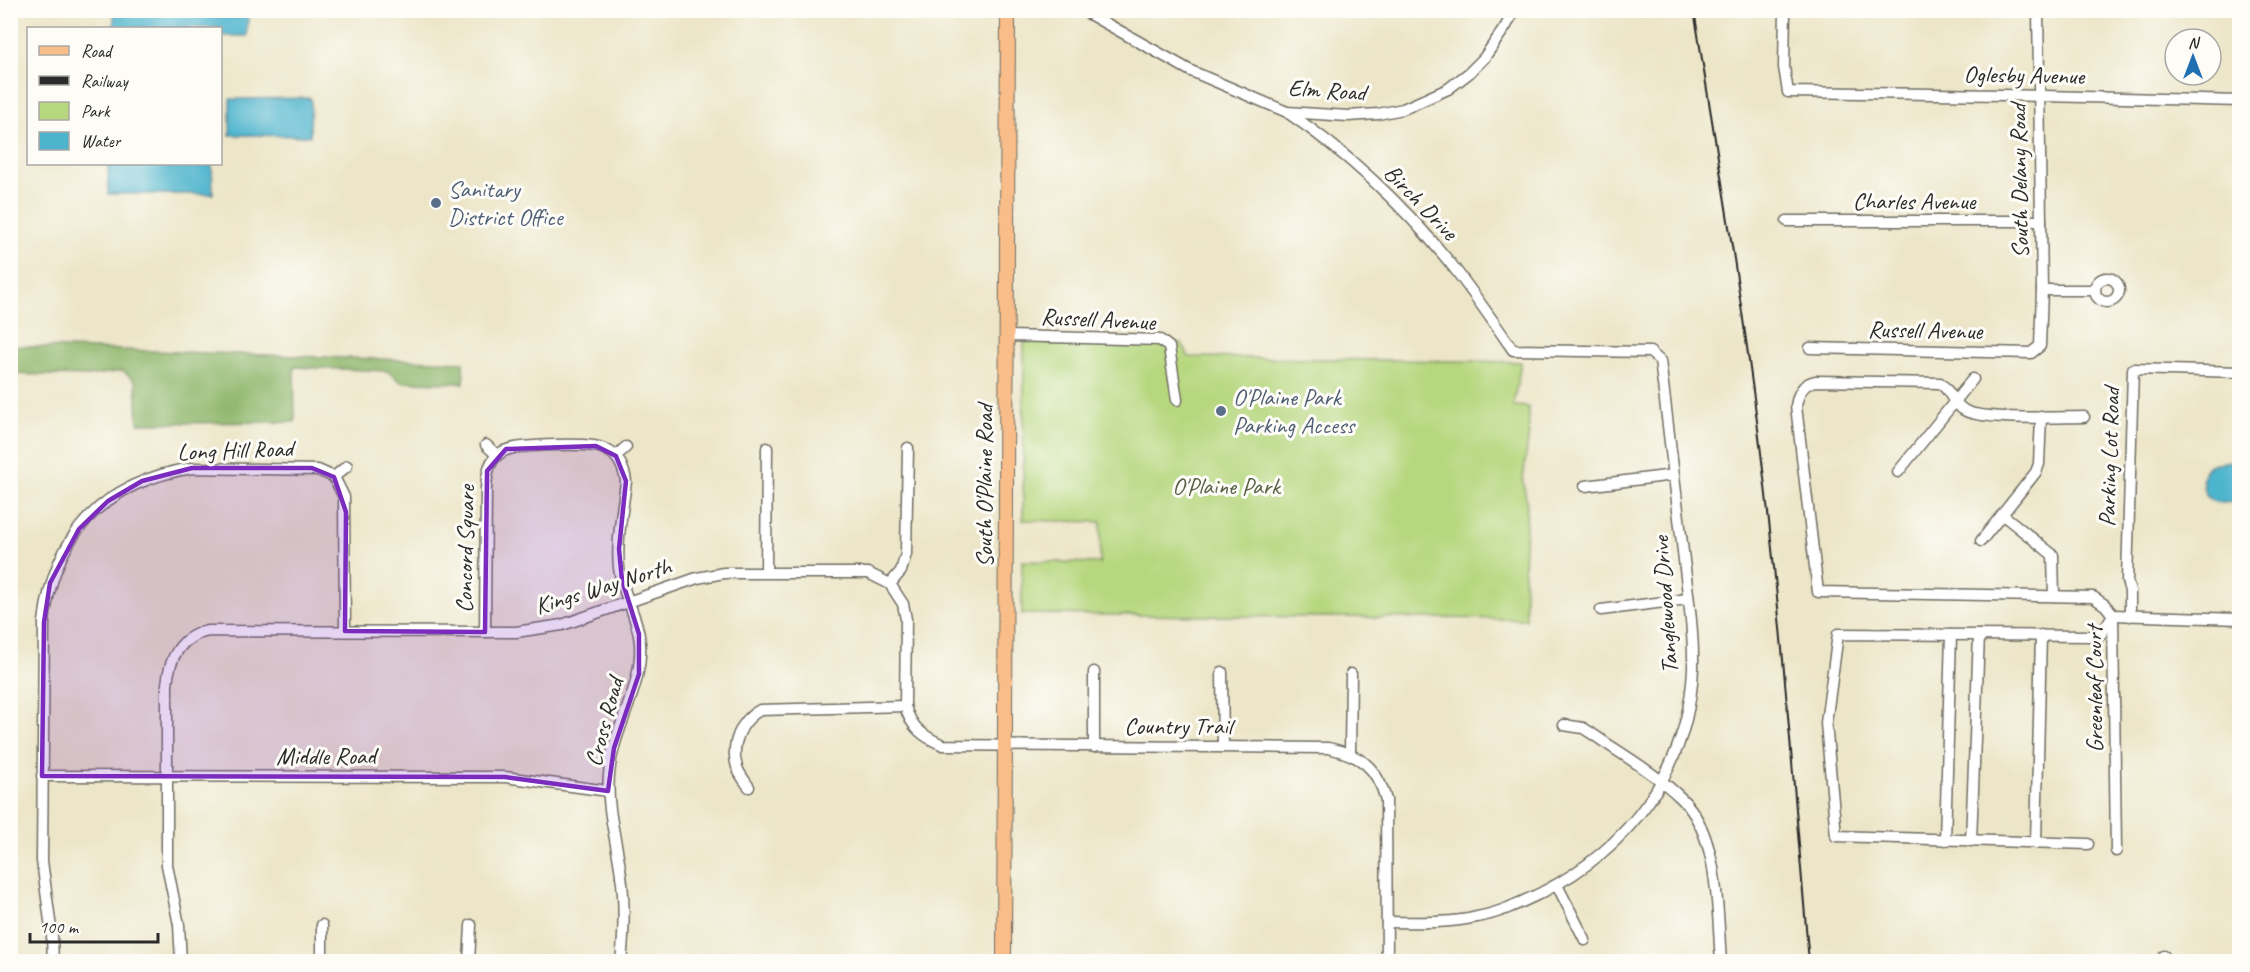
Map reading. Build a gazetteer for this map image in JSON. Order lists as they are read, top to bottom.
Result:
{
  "streets": {
    "main road": ["South O'Plaine Road"],
    "street": [
      "Oglesby Avenue",
      "Elm Road",
      "South Delany Road",
      "Charles Avenue",
      "Birch Drive",
      "Russell Avenue",
      "Long Hill Road",
      "Parking Lot Road",
      "Concord Square",
      "Kings Way North",
      "Tanglewood Drive",
      "Greenleaf Court",
      "Cross Road",
      "Country Trail",
      "Middle Road"
    ]
  },
  "crossings": [
    ["Oglesby Avenue", "South Delany Road"],
    ["Elm Road", "Birch Drive"],
    ["South Delany Road", "Charles Avenue"],
    ["South Delany Road", "Russell Avenue"],
    ["Birch Drive", "Tanglewood Drive"],
    ["Russell Avenue", "South O'Plaine Road"],
    ["Long Hill Road", "Middle Road"],
    ["Parking Lot Road", "Greenleaf Court"],
    ["South O'Plaine Road", "Country Trail"],
    ["Concord Square", "Kings Way North"],
    ["Kings Way North", "Cross Road"],
    ["Kings Way North", "Middle Road"],
    ["Cross Road", "Middle Road"]
  ],
  "parks": ["O'Plaine Park"],
  "places": ["Sanitary District Office", "O'Plaine Park Parking Access"],
  "legend": [
    "Road",
    "Railway",
    "Park",
    "Water"
  ],
  "scale_bar": "100 m",
  "north": "top"
}
